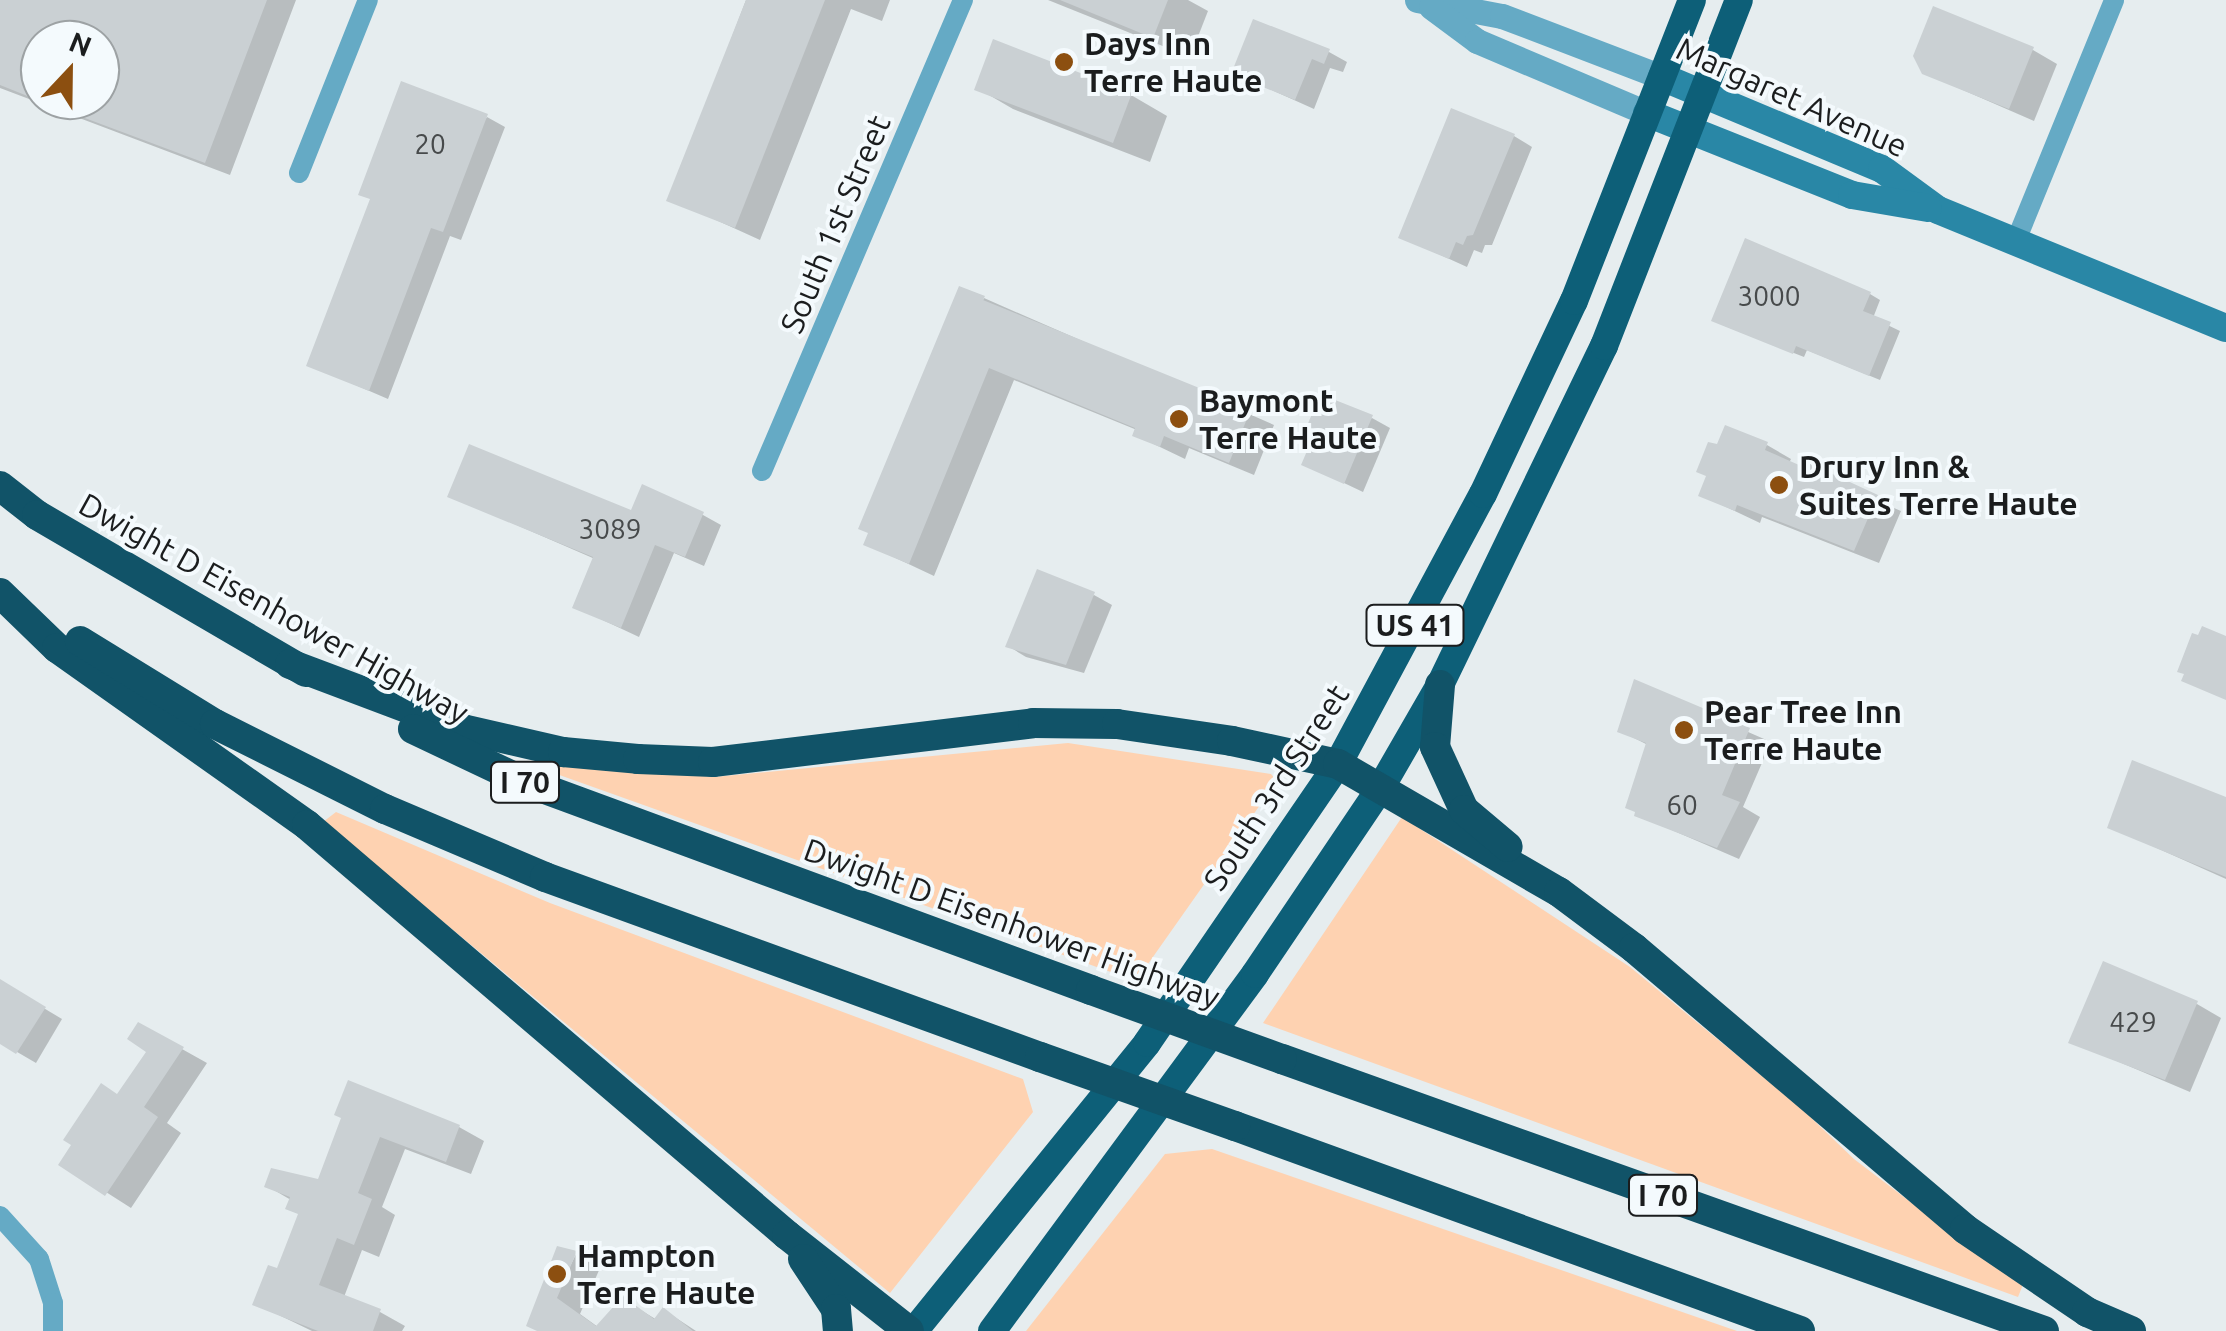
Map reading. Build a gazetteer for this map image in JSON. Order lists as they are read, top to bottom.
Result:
{
  "streets": {
    "highway": [
      "Dwight D Eisenhower Highway",
      "US 41",
      "I 70",
      "South 3rd Street"
    ],
    "main road": ["Margaret Avenue"],
    "street": ["South 1st Street"]
  },
  "crossings": [
    ["Margaret Avenue", "US 41"],
    ["Margaret Avenue", "South 3rd Street"]
  ],
  "places": [
    "Days Inn Terre Haute",
    "Baymont Terre Haute",
    "Drury Inn & Suites Terre Haute",
    "Pear Tree Inn Terre Haute",
    "Hampton Terre Haute"
  ],
  "house_numbers": [
    "20",
    "3000",
    "3089",
    "60",
    "429"
  ],
  "north": "top"
}
